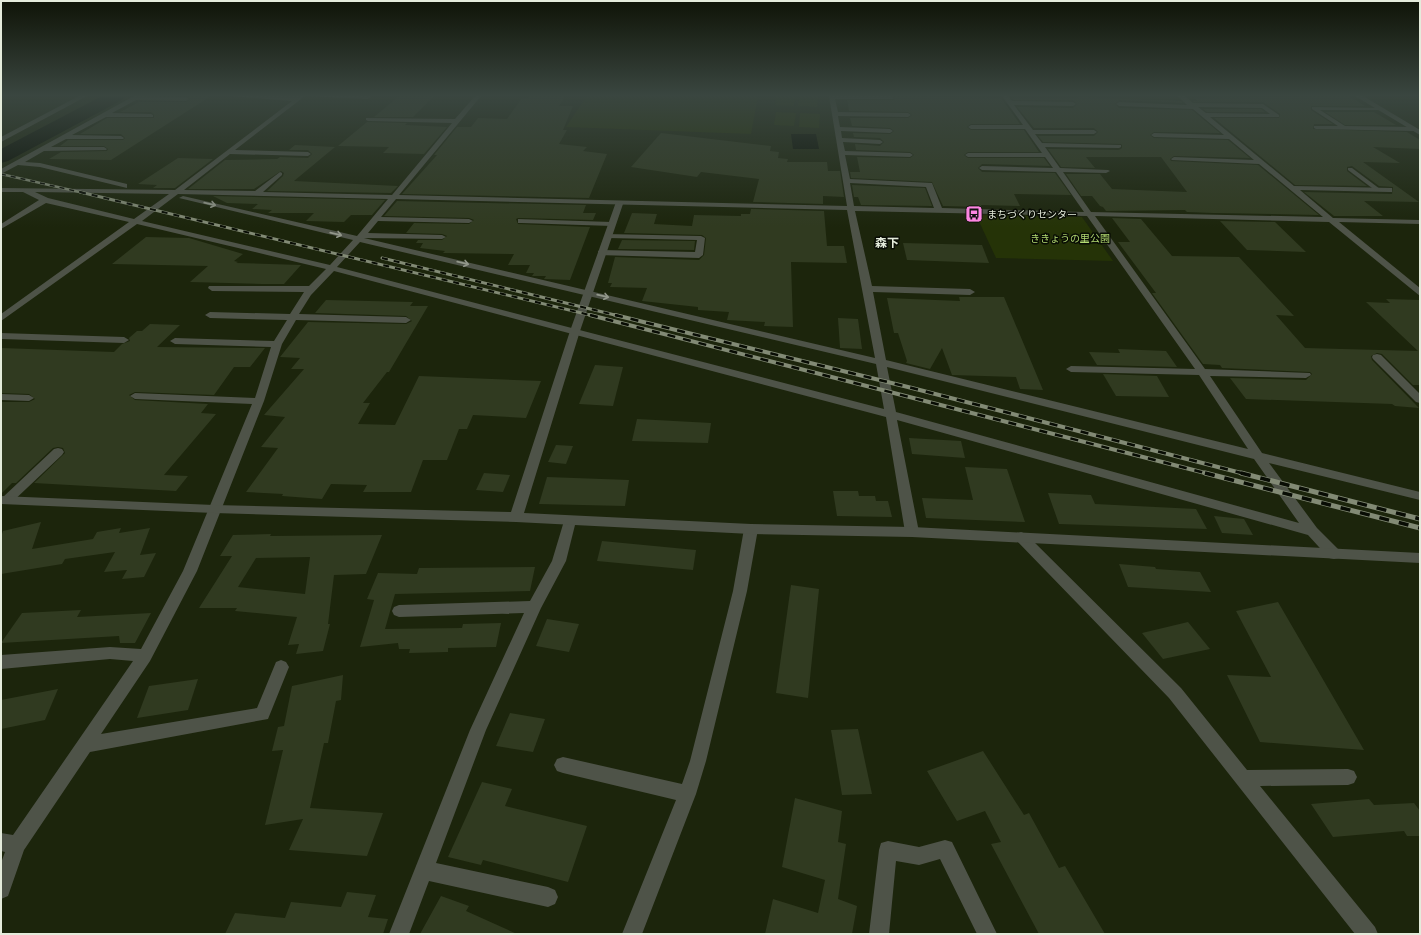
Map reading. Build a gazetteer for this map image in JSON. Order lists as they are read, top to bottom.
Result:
{
  "districts": ["森下"],
  "parks": ["ききょうの里公園"],
  "places": {
    "bus stop": ["まちづくりセンター"]
  }
}
